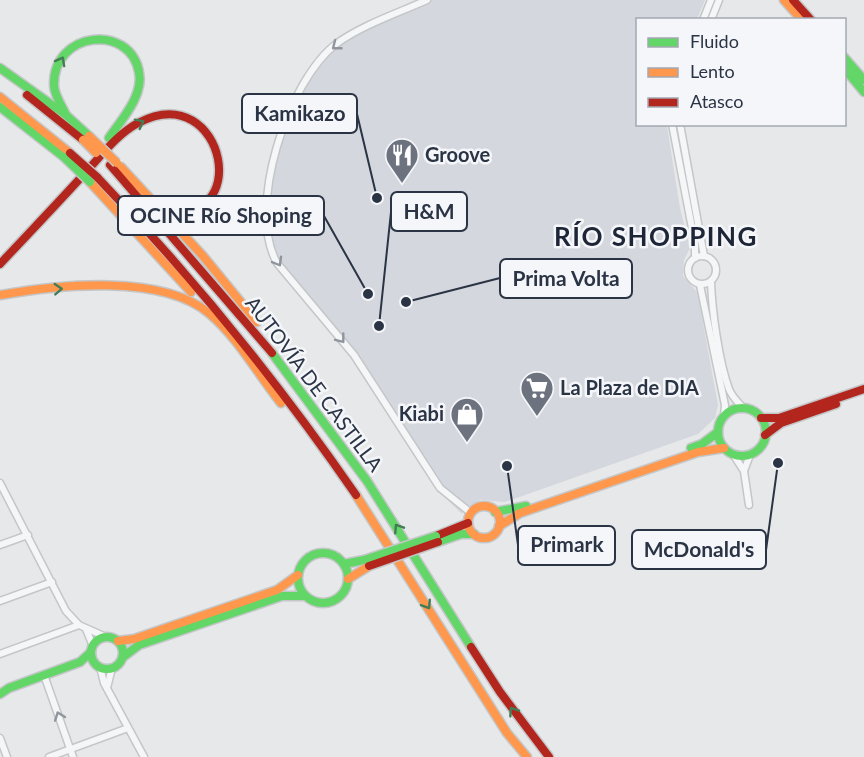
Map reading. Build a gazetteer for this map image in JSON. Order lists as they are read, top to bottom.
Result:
{
  "streets": {
    "main road": ["AUTOVÍA DE CASTILLA"]
  },
  "districts": ["RÍO SHOPPING"],
  "places": {
    "restaurant": ["Groove"],
    "other": [
      "Kamikazo",
      "OCINE Río Shoping",
      "Prima Volta",
      "H&M",
      "McDonald's",
      "Primark"
    ],
    "supermarket": ["La Plaza de DIA"],
    "shop": ["Kiabi"]
  },
  "legend": ["Fluido", "Lento", "Atasco"]
}
